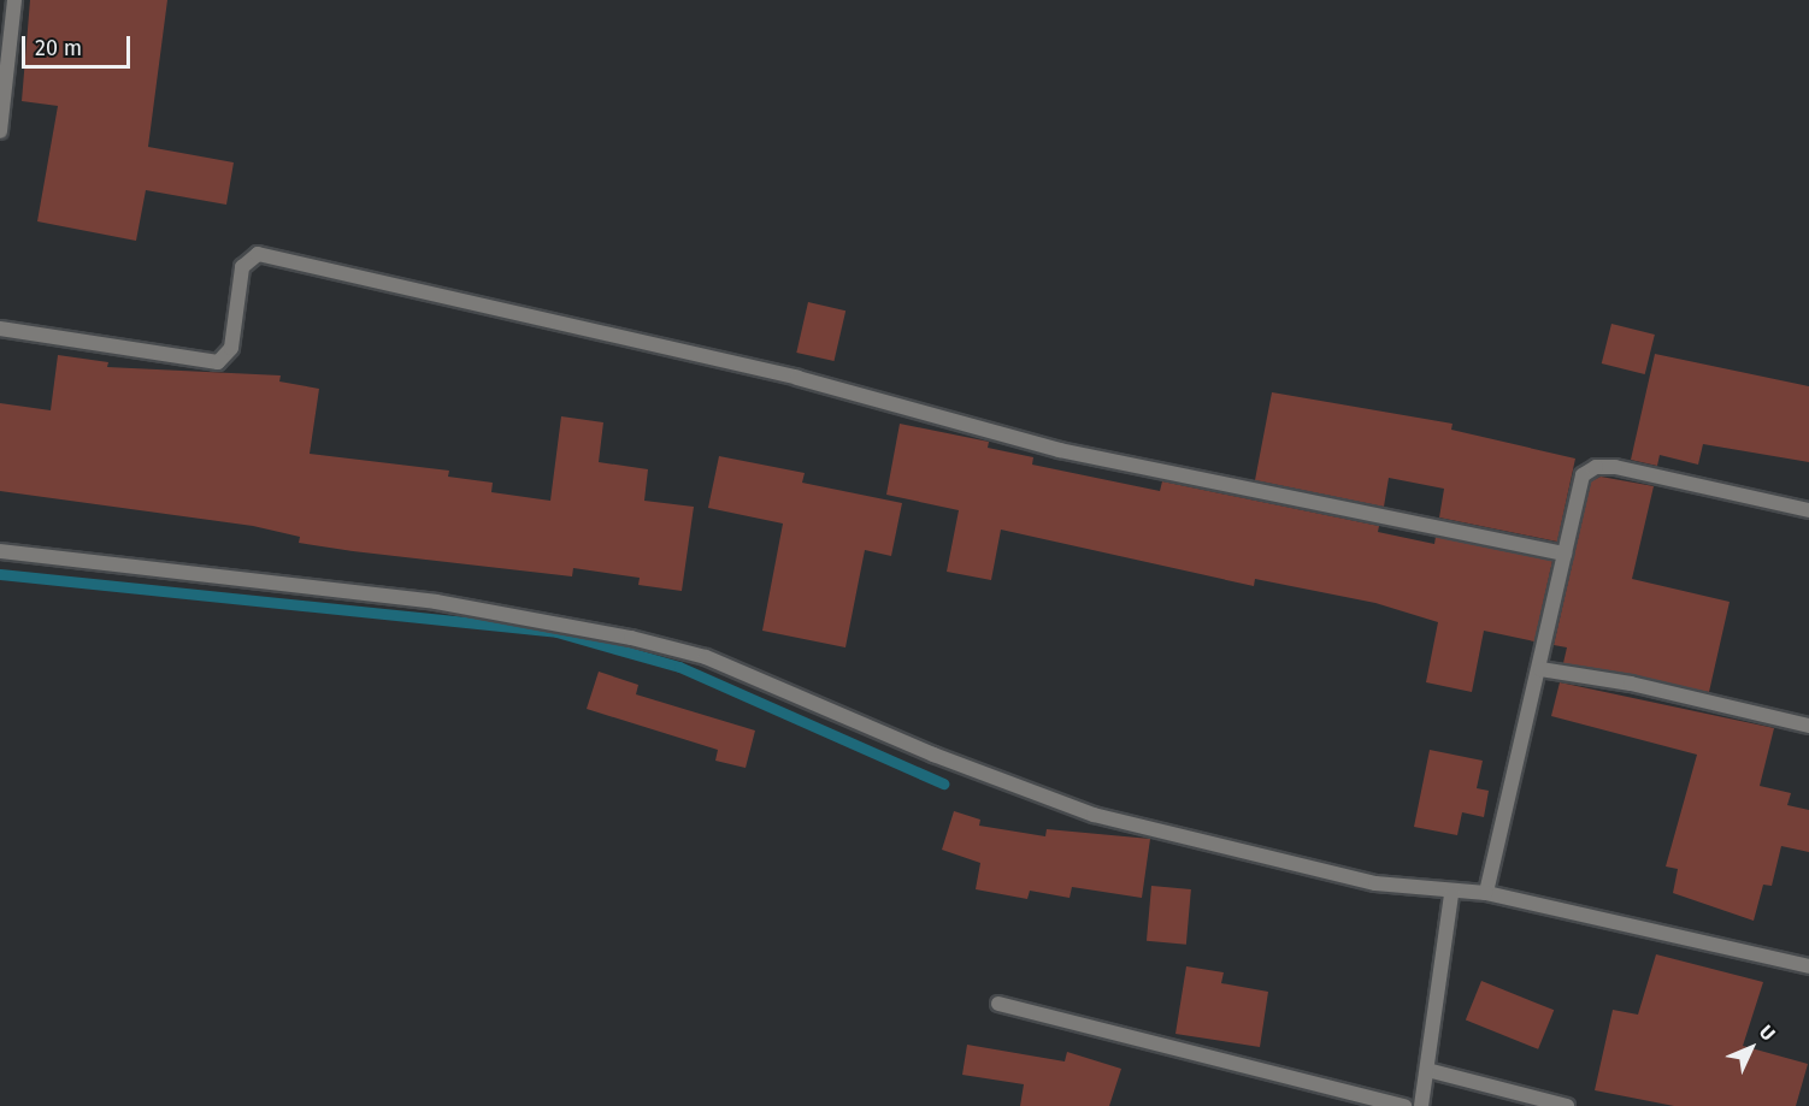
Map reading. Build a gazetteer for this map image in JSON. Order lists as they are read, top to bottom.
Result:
{
  "scale_bar": "20 m",
  "north": "top right"
}
